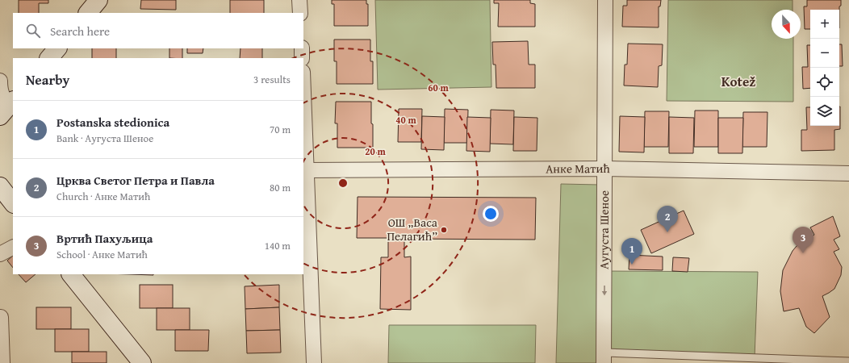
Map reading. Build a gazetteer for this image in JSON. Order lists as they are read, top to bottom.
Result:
{
  "streets": {
    "street": ["Анке Матић", "Аугуста Шеное"]
  },
  "crossings": [
    ["Анке Матић", "Аугуста Шеное"]
  ],
  "one_way": ["Аугуста Шеное"],
  "districts": ["Kotež"],
  "places": ["ОШ „Васа Пелагић”"],
  "north": "bottom",
  "page": {
    "map_buttons": ["+", "−"],
    "search": "Search here",
    "heading": ["Nearby", "3 results"],
    "list": [
      {
        "mark": "1",
        "name": "Postanska stedionica",
        "note": "Bank · Аугуста Шеное",
        "value": "70 m"
      },
      {
        "mark": "2",
        "name": "Црква Светог Петра и Павла",
        "note": "Church · Анке Матић",
        "value": "80 m"
      },
      {
        "mark": "3",
        "name": "Вртић Пахуљица",
        "note": "School · Анке Матић",
        "value": "140 m"
      }
    ],
    "pins": ["2", "3", "1"]
  },
  "rings": ["60 m", "40 m", "20 m"]
}
